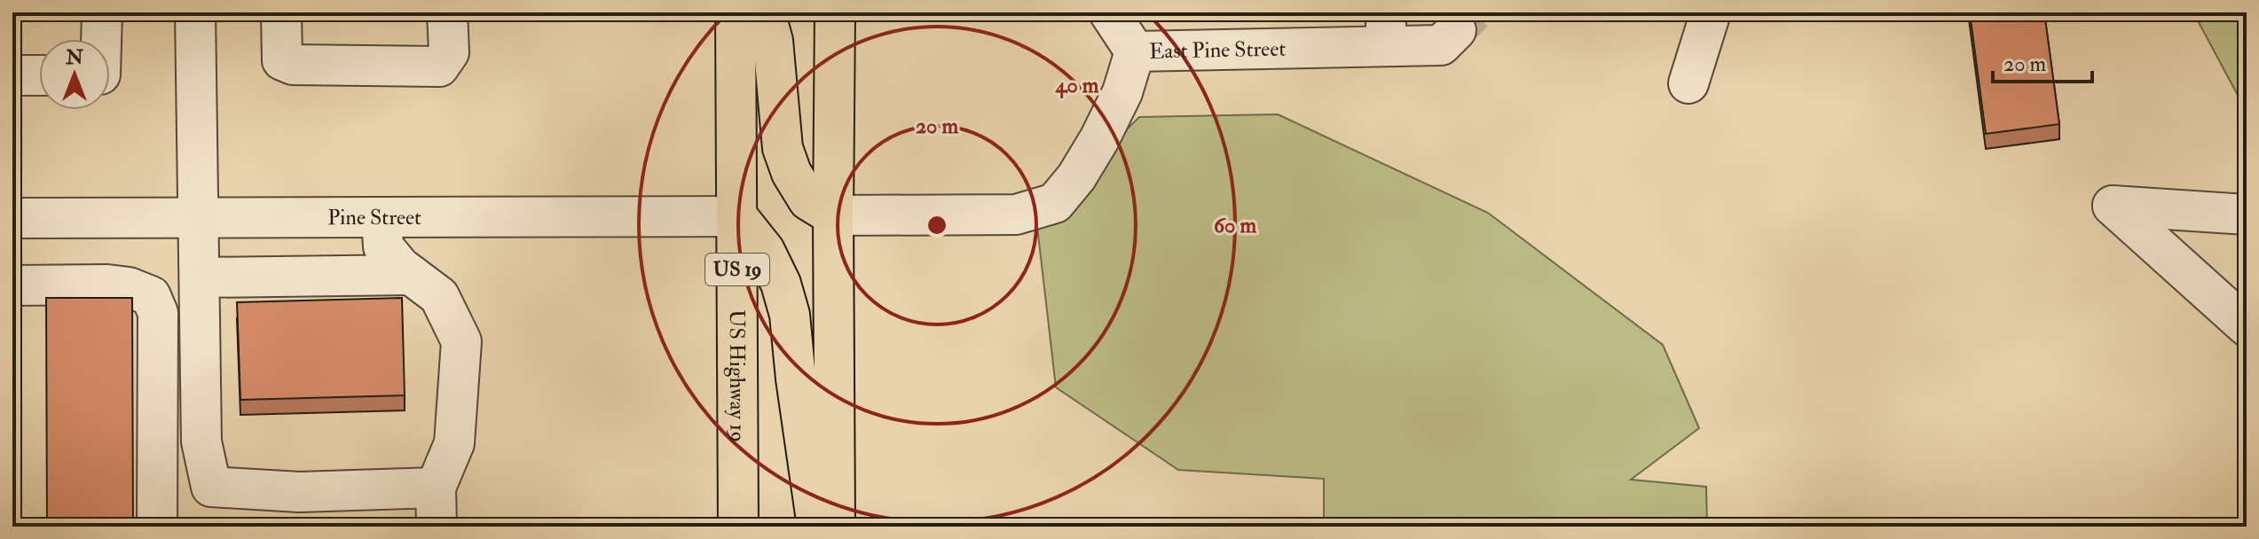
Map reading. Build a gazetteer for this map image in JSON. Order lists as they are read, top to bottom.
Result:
{
  "streets": {
    "highway": ["US 19", "US Highway 19"],
    "street": ["East Pine Street", "Pine Street"]
  },
  "crossings": [
    ["Pine Street", "US Highway 19"]
  ],
  "scale_bar": "20 m",
  "north": "top",
  "rings": ["40 m", "20 m", "60 m"]
}
